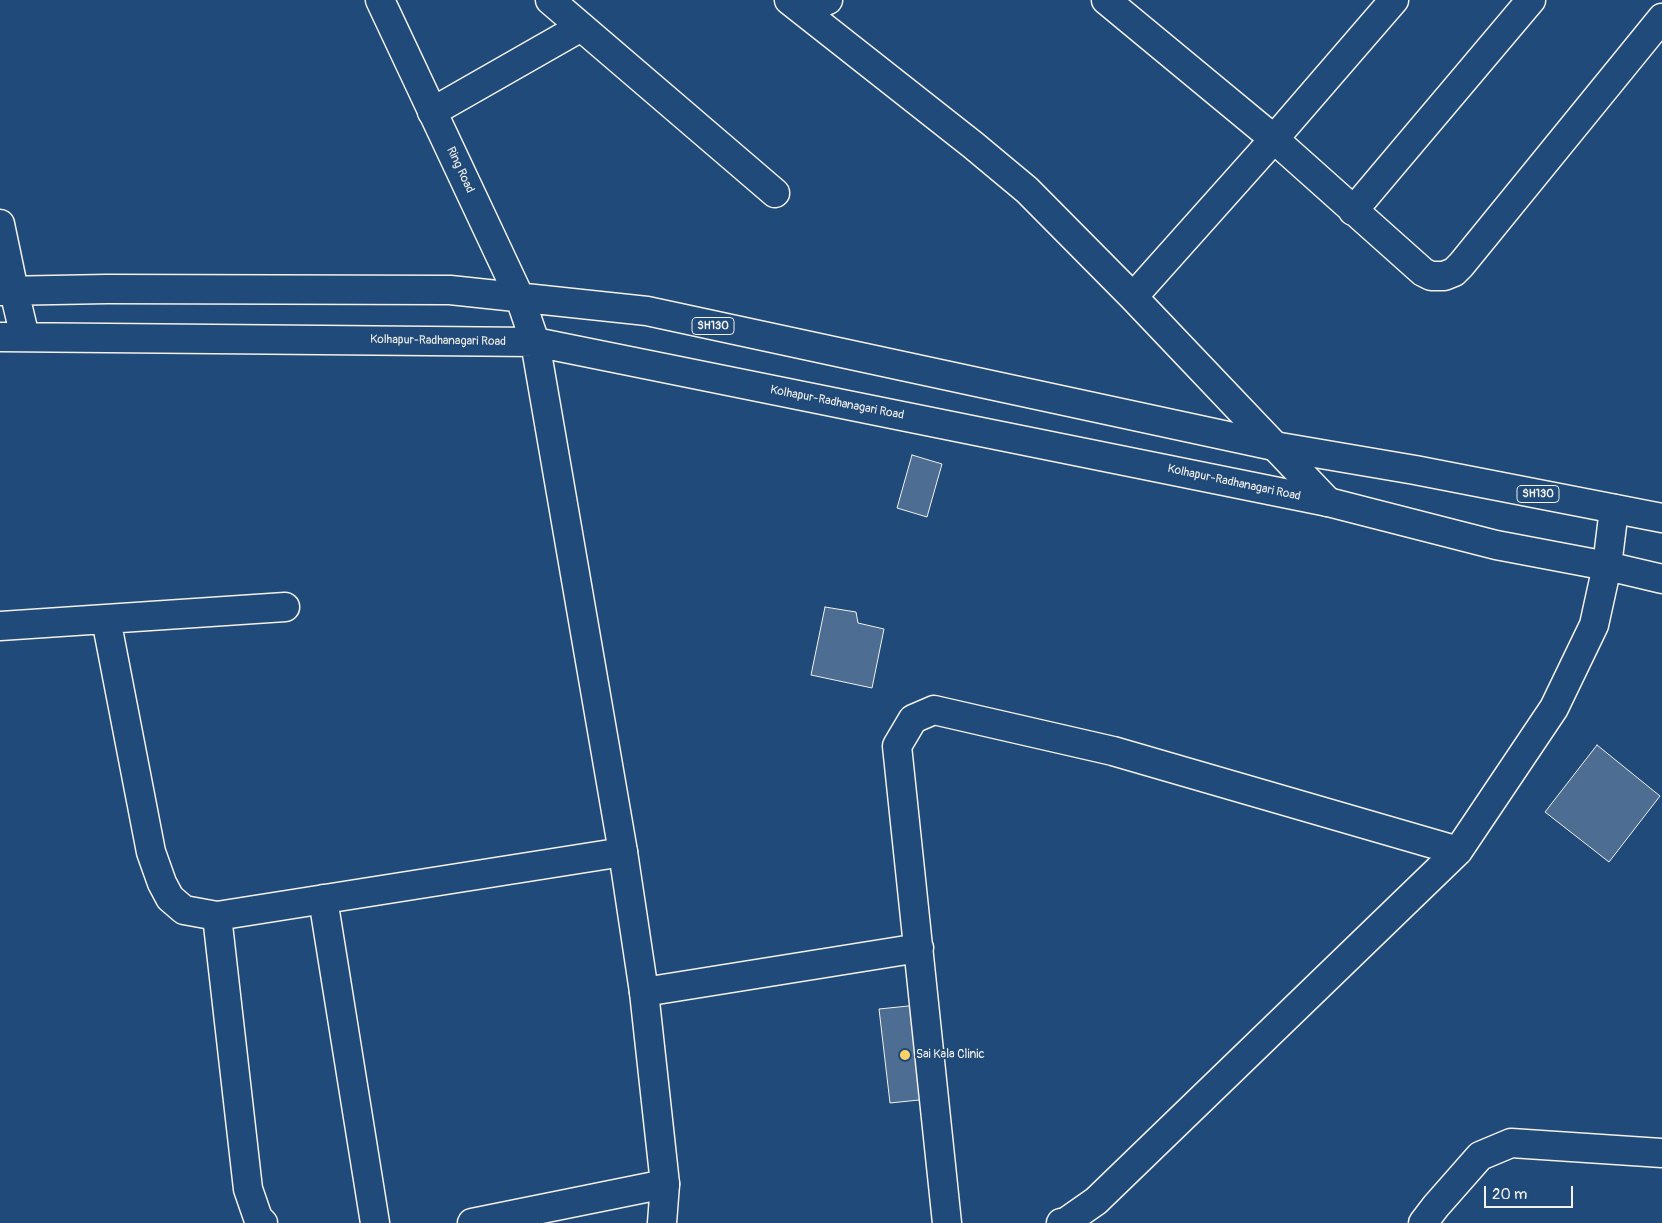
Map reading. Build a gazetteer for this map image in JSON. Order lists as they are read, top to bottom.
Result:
{
  "streets": {
    "street": ["Ring Road", "SH130", "Kolhapur-Radhanagari Road"]
  },
  "crossings": [
    ["Ring Road", "SH130"],
    ["Ring Road", "Kolhapur-Radhanagari Road"]
  ],
  "places": ["Sai Kala Clinic"],
  "scale_bar": "20 m"
}
